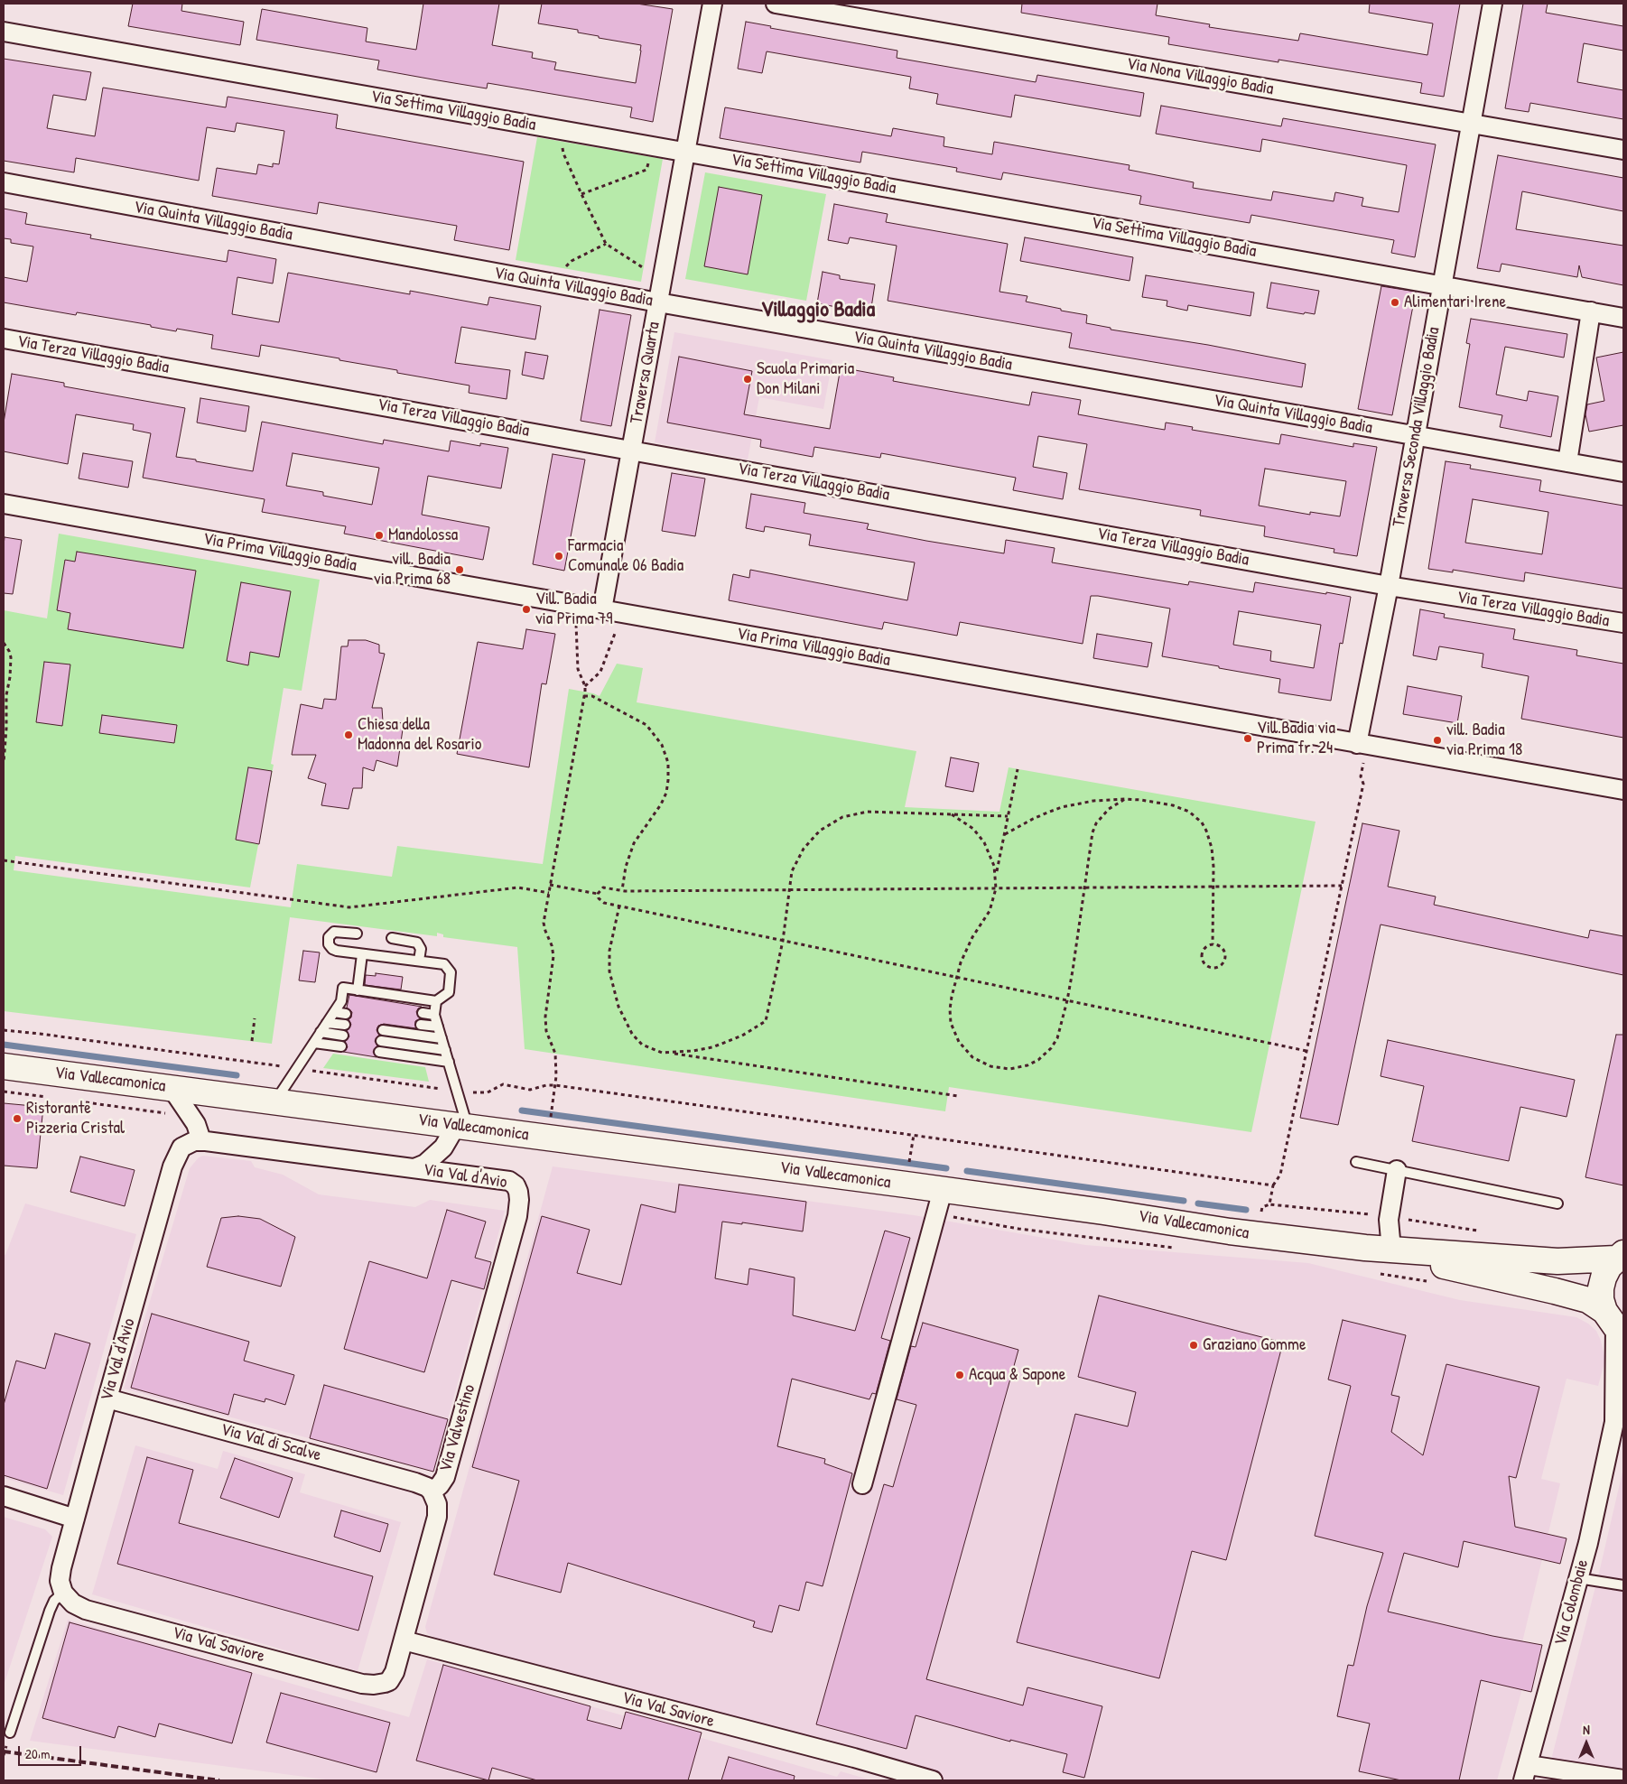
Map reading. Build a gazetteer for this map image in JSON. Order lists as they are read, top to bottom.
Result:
{
  "streets": {
    "main road": ["Via Vallecamonica"],
    "street": [
      "Via Nona Villaggio Badia",
      "Via Settima Villaggio Badia",
      "Via Quinta Villaggio Badia",
      "Via Terza Villaggio Badia",
      "Traversa Quarta",
      "Traversa Seconda Villaggio Badia",
      "Via Prima Villaggio Badia",
      "Via Val d'Avio",
      "Via Valvestino",
      "Via Val di Scalve",
      "Via Colombaie",
      "Via Val Saviore"
    ]
  },
  "crossings": [
    ["Via Nona Villaggio Badia", "Traversa Seconda Villaggio Badia"],
    ["Via Settima Villaggio Badia", "Traversa Quarta"],
    ["Via Settima Villaggio Badia", "Traversa Seconda Villaggio Badia"],
    ["Via Quinta Villaggio Badia", "Traversa Quarta"],
    ["Via Quinta Villaggio Badia", "Traversa Seconda Villaggio Badia"],
    ["Via Terza Villaggio Badia", "Traversa Quarta"],
    ["Via Terza Villaggio Badia", "Traversa Seconda Villaggio Badia"],
    ["Traversa Quarta", "Via Prima Villaggio Badia"],
    ["Traversa Seconda Villaggio Badia", "Via Prima Villaggio Badia"],
    ["Via Vallecamonica", "Via Val d'Avio"],
    ["Via Vallecamonica", "Via Colombaie"],
    ["Via Val d'Avio", "Via Valvestino"],
    ["Via Val d'Avio", "Via Val di Scalve"],
    ["Via Val d'Avio", "Via Val Saviore"],
    ["Via Valvestino", "Via Val di Scalve"],
    ["Via Valvestino", "Via Val Saviore"]
  ],
  "districts": ["Villaggio Badia"],
  "places": [
    "Alimentari Irene",
    "Scuola Primaria Don Milani",
    "Mandolossa",
    "Farmacia Comunale 06 Badia",
    "vill. Badia via Prima 68",
    "Vill. Badia via Prima 79",
    "Chiesa della Madonna del Rosario",
    "Vill.Badia via Prima fr. 24",
    "vill. Badia via Prima 18",
    "Ristorante Pizzeria Cristal",
    "Graziano Gomme",
    "Acqua & Sapone"
  ],
  "scale_bar": "20 m",
  "north": "top"
}
